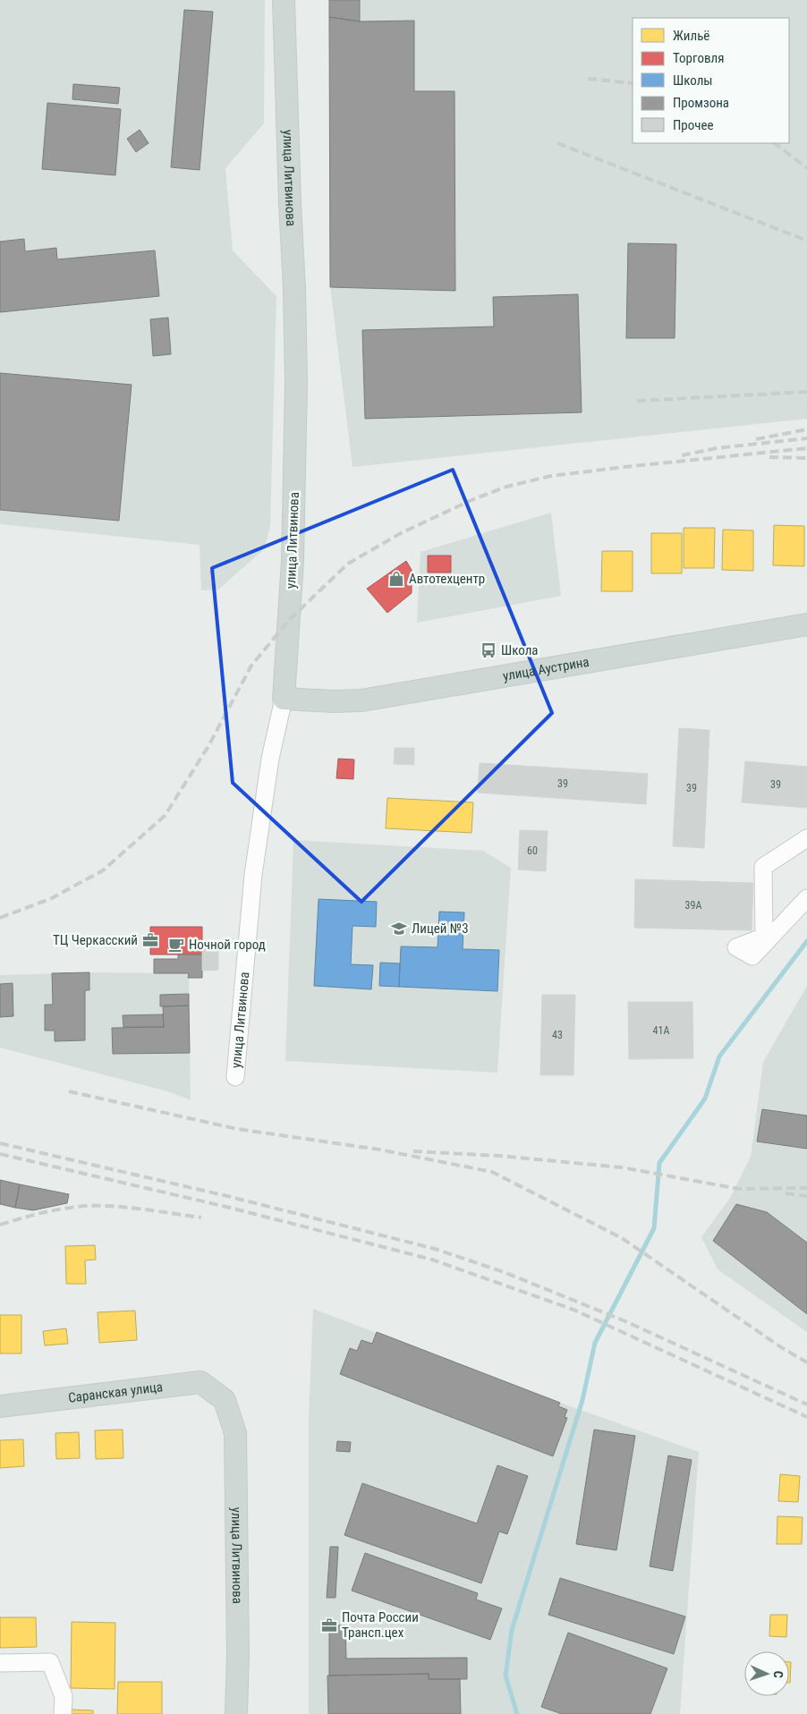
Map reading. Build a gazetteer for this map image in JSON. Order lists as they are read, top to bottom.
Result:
{
  "streets": {
    "main road": ["улица Литвинова", "улица Аустрина", "Саранская улица"]
  },
  "crossings": [
    ["улица Литвинова", "улица Аустрина"],
    ["улица Литвинова", "Саранская улица"]
  ],
  "places": {
    "shop": ["Автотехцентр"],
    "bus stop": ["Школа"],
    "school or university": ["Лицей №3"],
    "office": ["ТЦ Черкасский", "Почта России Трансп.цех"],
    "cafe": ["Ночной город"]
  },
  "house_numbers": [
    "39",
    "39",
    "39",
    "60",
    "39А",
    "41А",
    "43"
  ],
  "legend": [
    "Жильё",
    "Торговля",
    "Школы",
    "Промзона",
    "Прочее"
  ],
  "north": "right"
}
